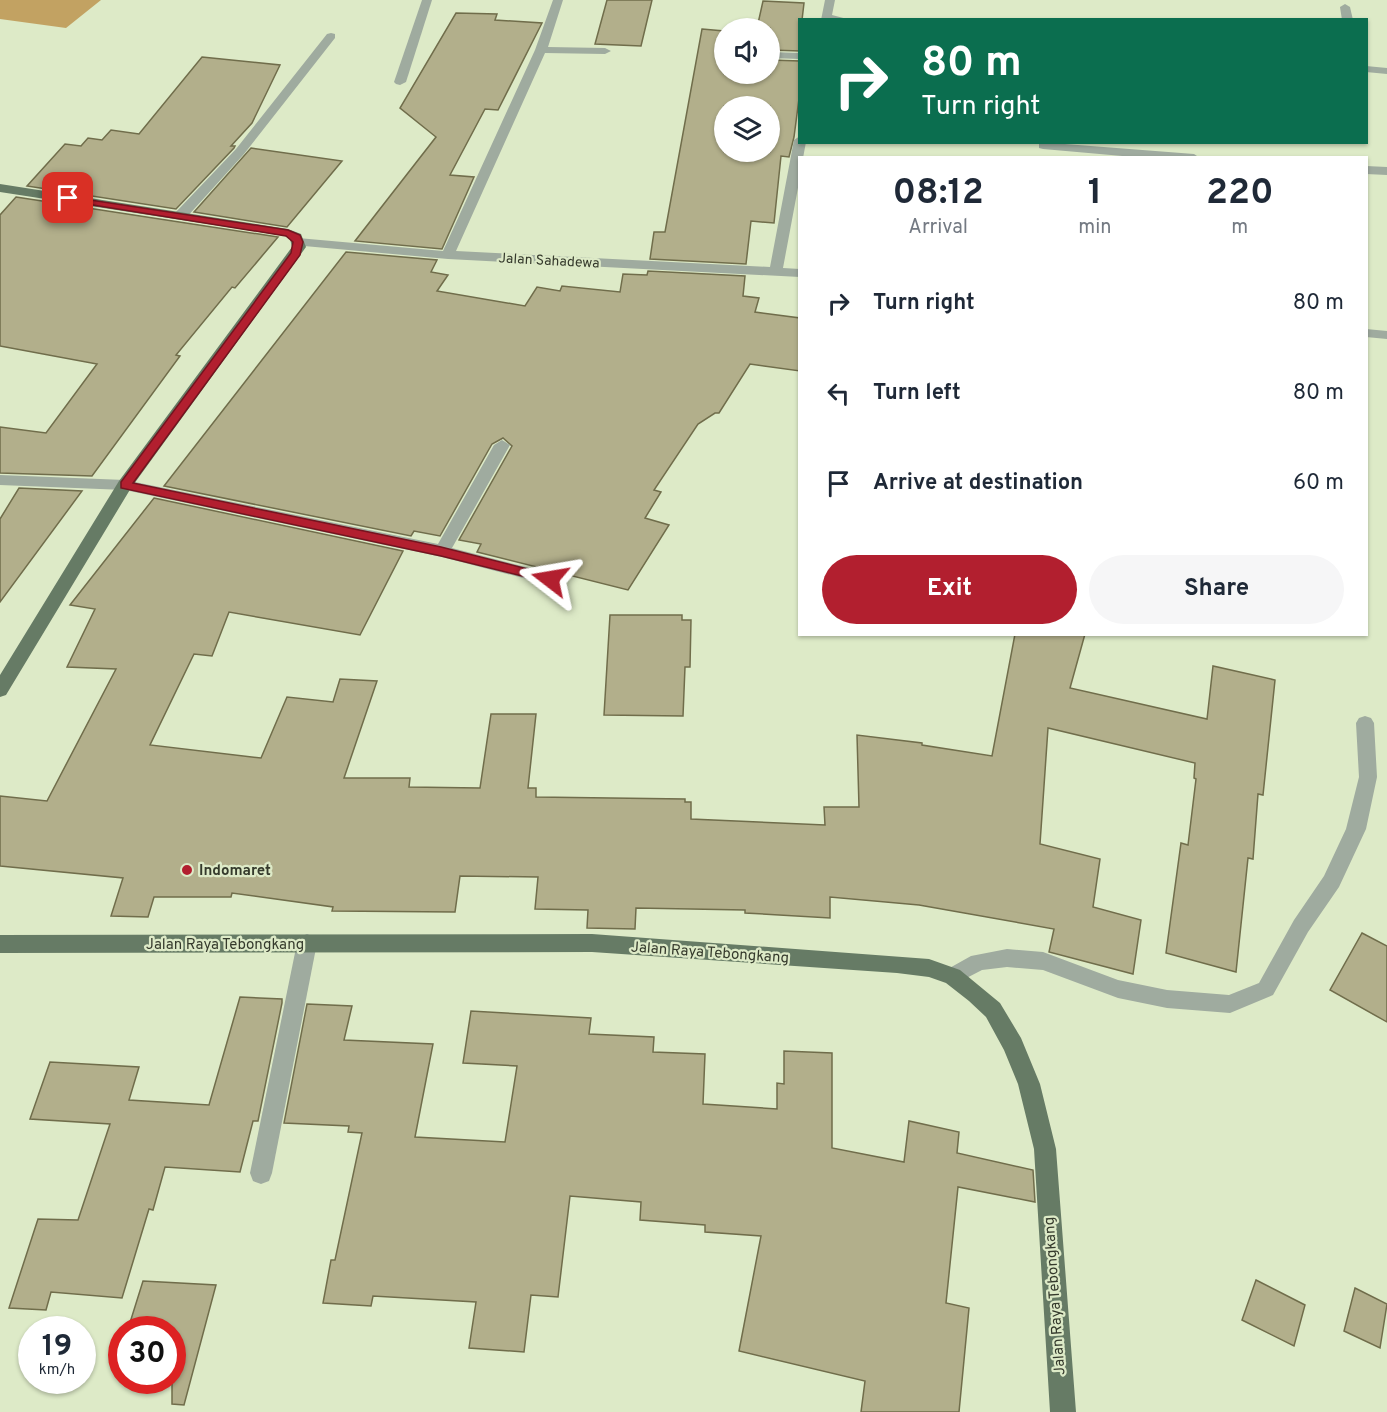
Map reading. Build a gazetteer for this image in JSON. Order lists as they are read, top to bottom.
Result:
{
  "streets": {
    "main road": ["Jalan Raya Tebongkang"],
    "street": ["Jalan Sahadewa"]
  },
  "places": ["Indomaret"],
  "page": {
    "turn": ["80 m", "Turn right"],
    "eta": [
      "08:12",
      "Arrival",
      "1",
      "min",
      "220",
      "m"
    ],
    "list": [
      {
        "name": "Turn right",
        "value": "80 m"
      },
      {
        "name": "Turn left",
        "value": "80 m"
      },
      {
        "name": "Arrive at destination",
        "value": "60 m"
      }
    ],
    "buttons": ["Exit", "Share"],
    "speed": "19 km/h",
    "limit": "30"
  }
}
